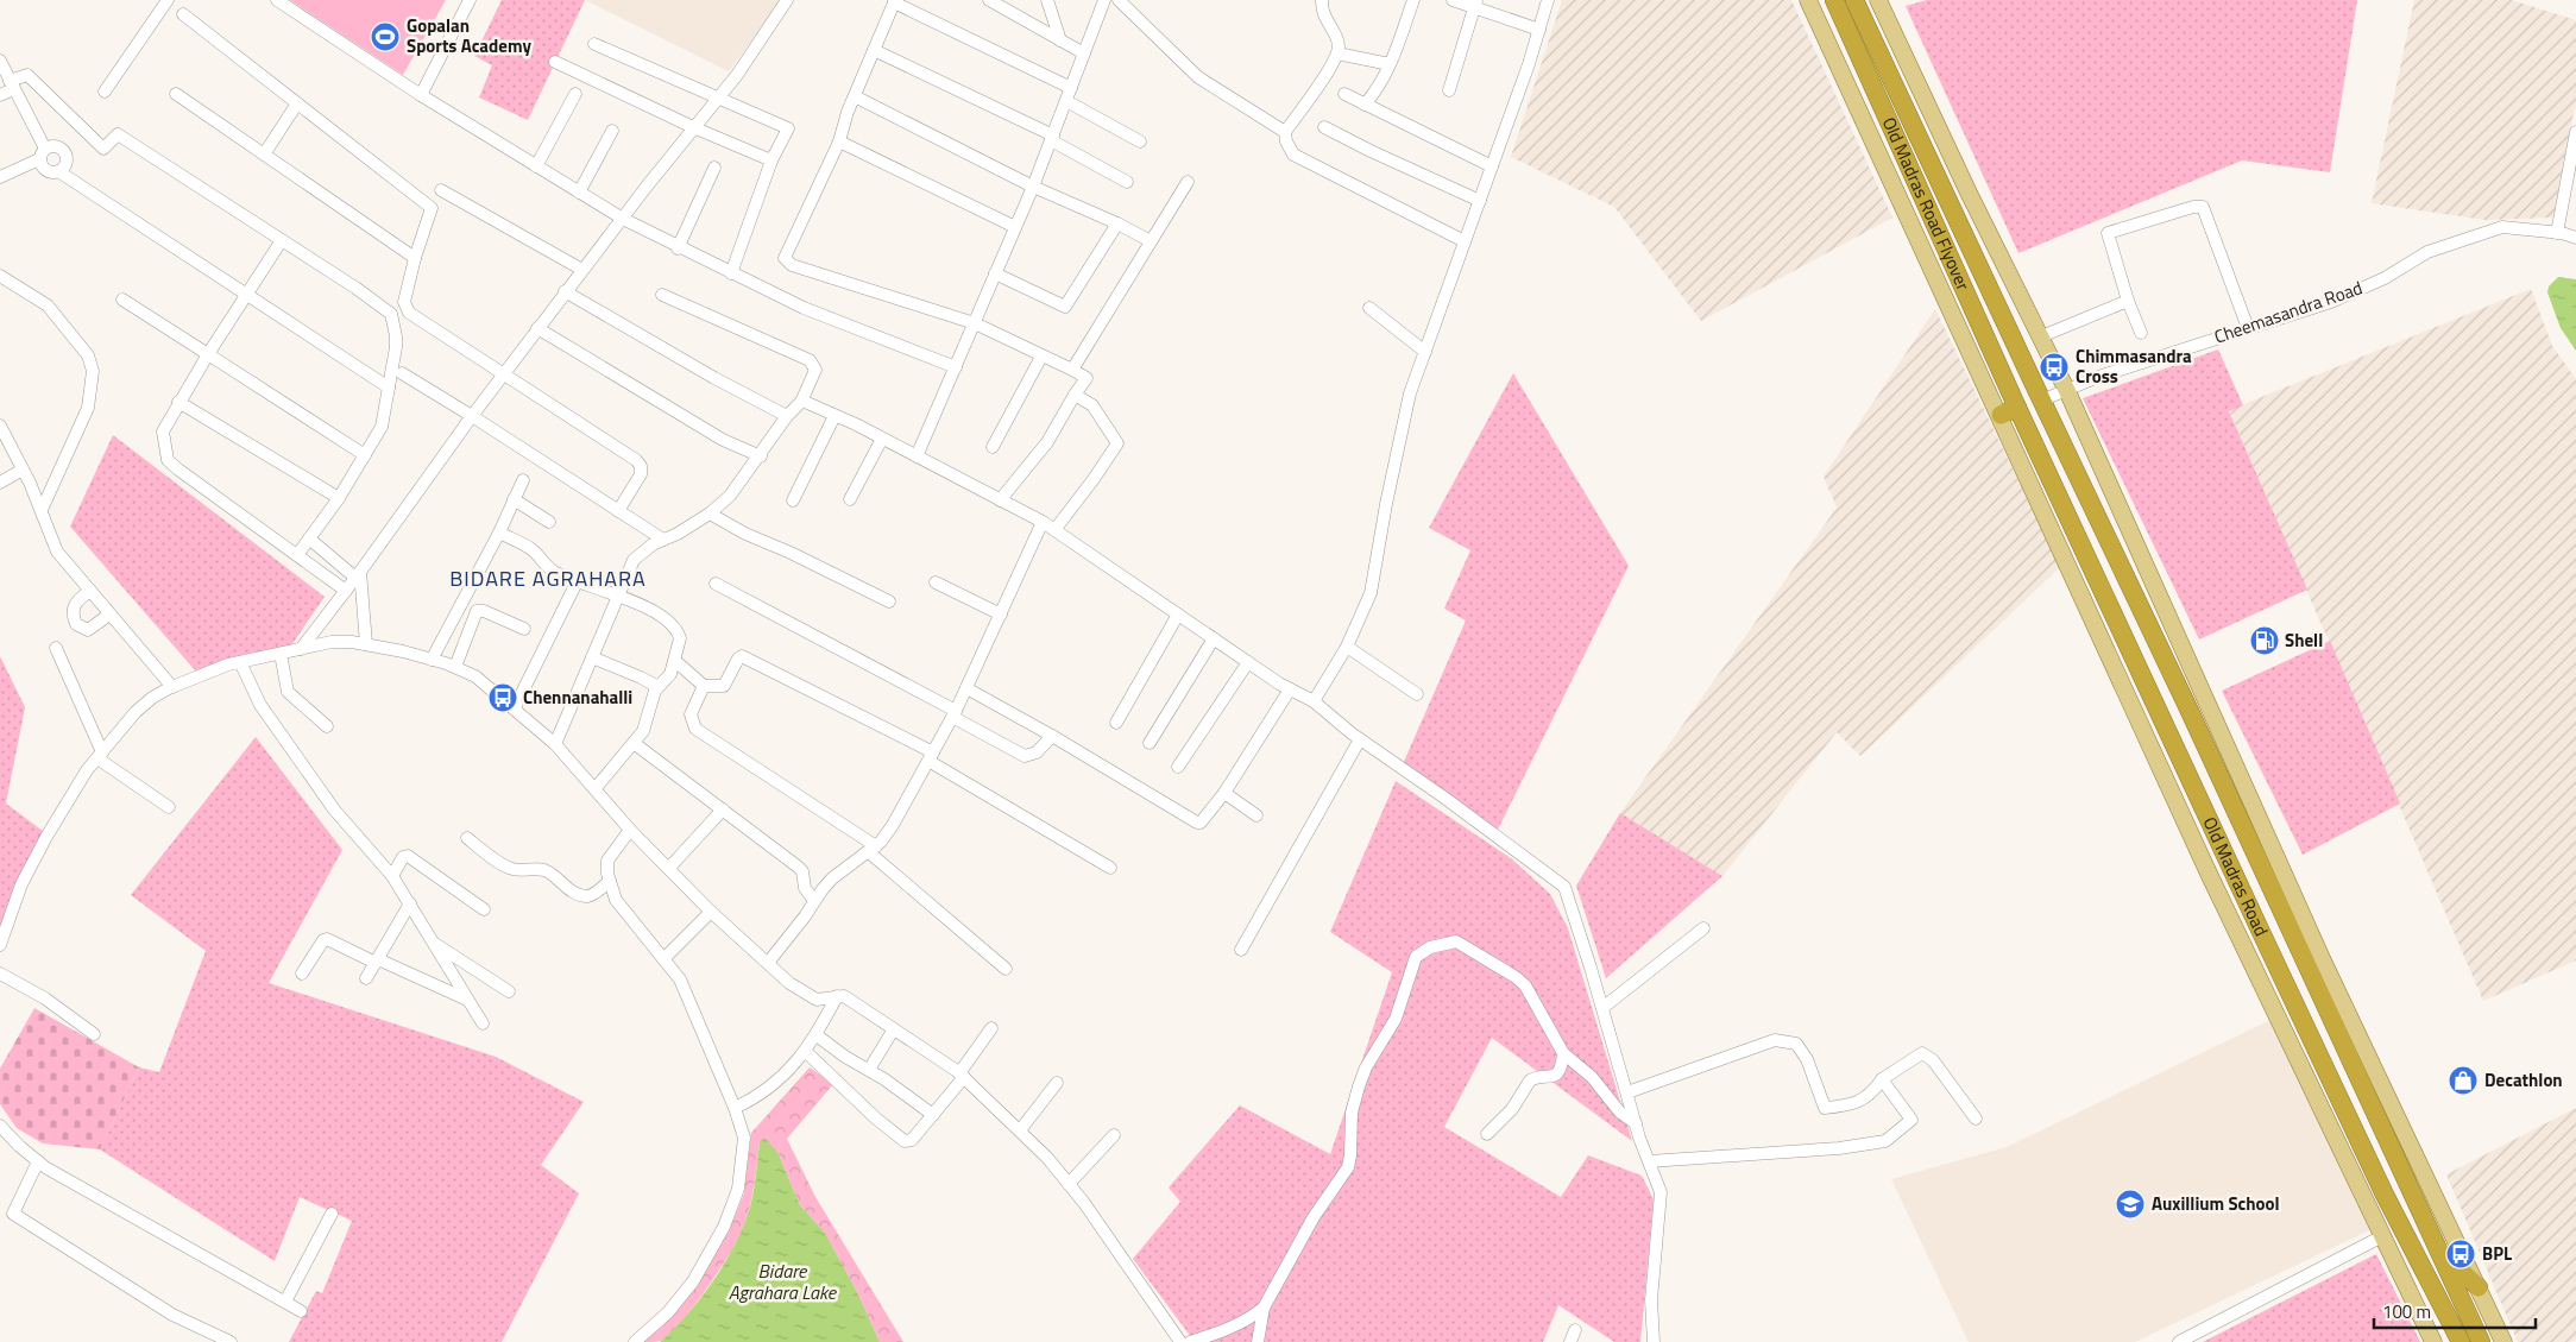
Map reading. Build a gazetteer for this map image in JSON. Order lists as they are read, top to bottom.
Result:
{
  "streets": {
    "highway": ["Old Madras Road Flyover", "Old Madras Road"],
    "street": ["Cheemasandra Road"]
  },
  "crossings": [
    ["Old Madras Road Flyover", "Cheemasandra Road"],
    ["Old Madras Road Flyover", "Old Madras Road"],
    ["Cheemasandra Road", "Old Madras Road"]
  ],
  "districts": ["BIDARE AGRAHARA"],
  "water": ["Bidare Agrahara Lake"],
  "places": {
    "sports": ["Gopalan Sports Academy"],
    "bus stop": ["Chimmasandra Cross", "Chennanahalli", "BPL"],
    "fuel station": ["Shell"],
    "shop": ["Decathlon"],
    "school or university": ["Auxillium School"]
  },
  "scale_bar": "100 m"
}
